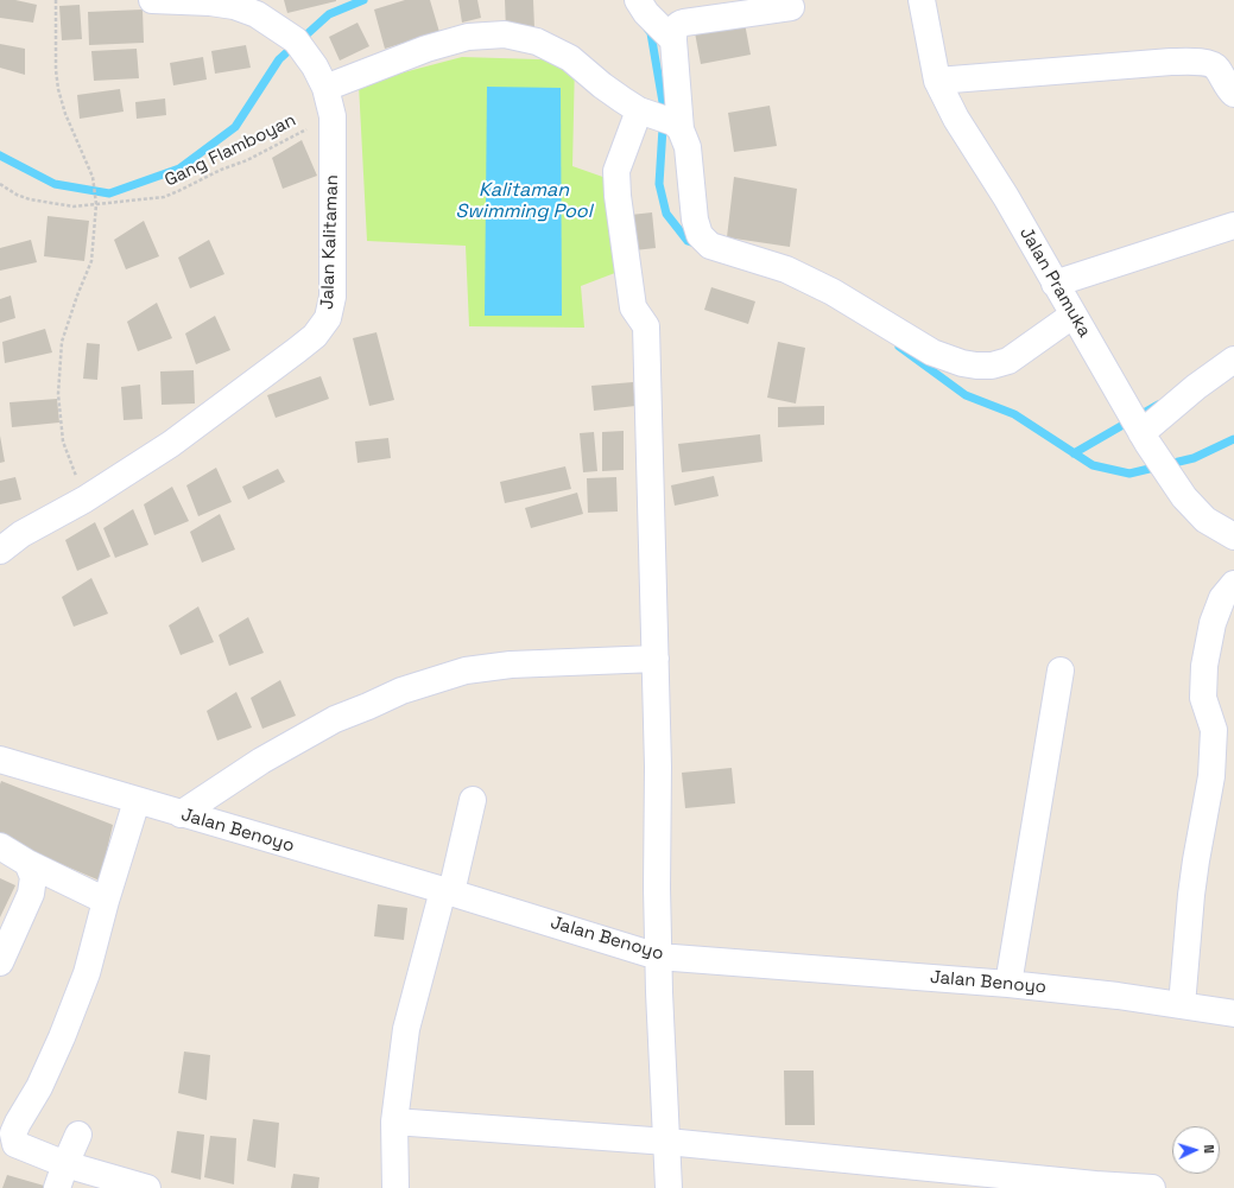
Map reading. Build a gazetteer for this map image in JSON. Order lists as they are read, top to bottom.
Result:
{
  "streets": {
    "street": ["Jalan Kalitaman", "Jalan Pramuka", "Jalan Benoyo"],
    "path": ["Gang Flamboyan"]
  },
  "crossings": [
    ["Gang Flamboyan", "Jalan Kalitaman"]
  ],
  "water": ["Kalitaman Swimming Pool"],
  "north": "right"
}
